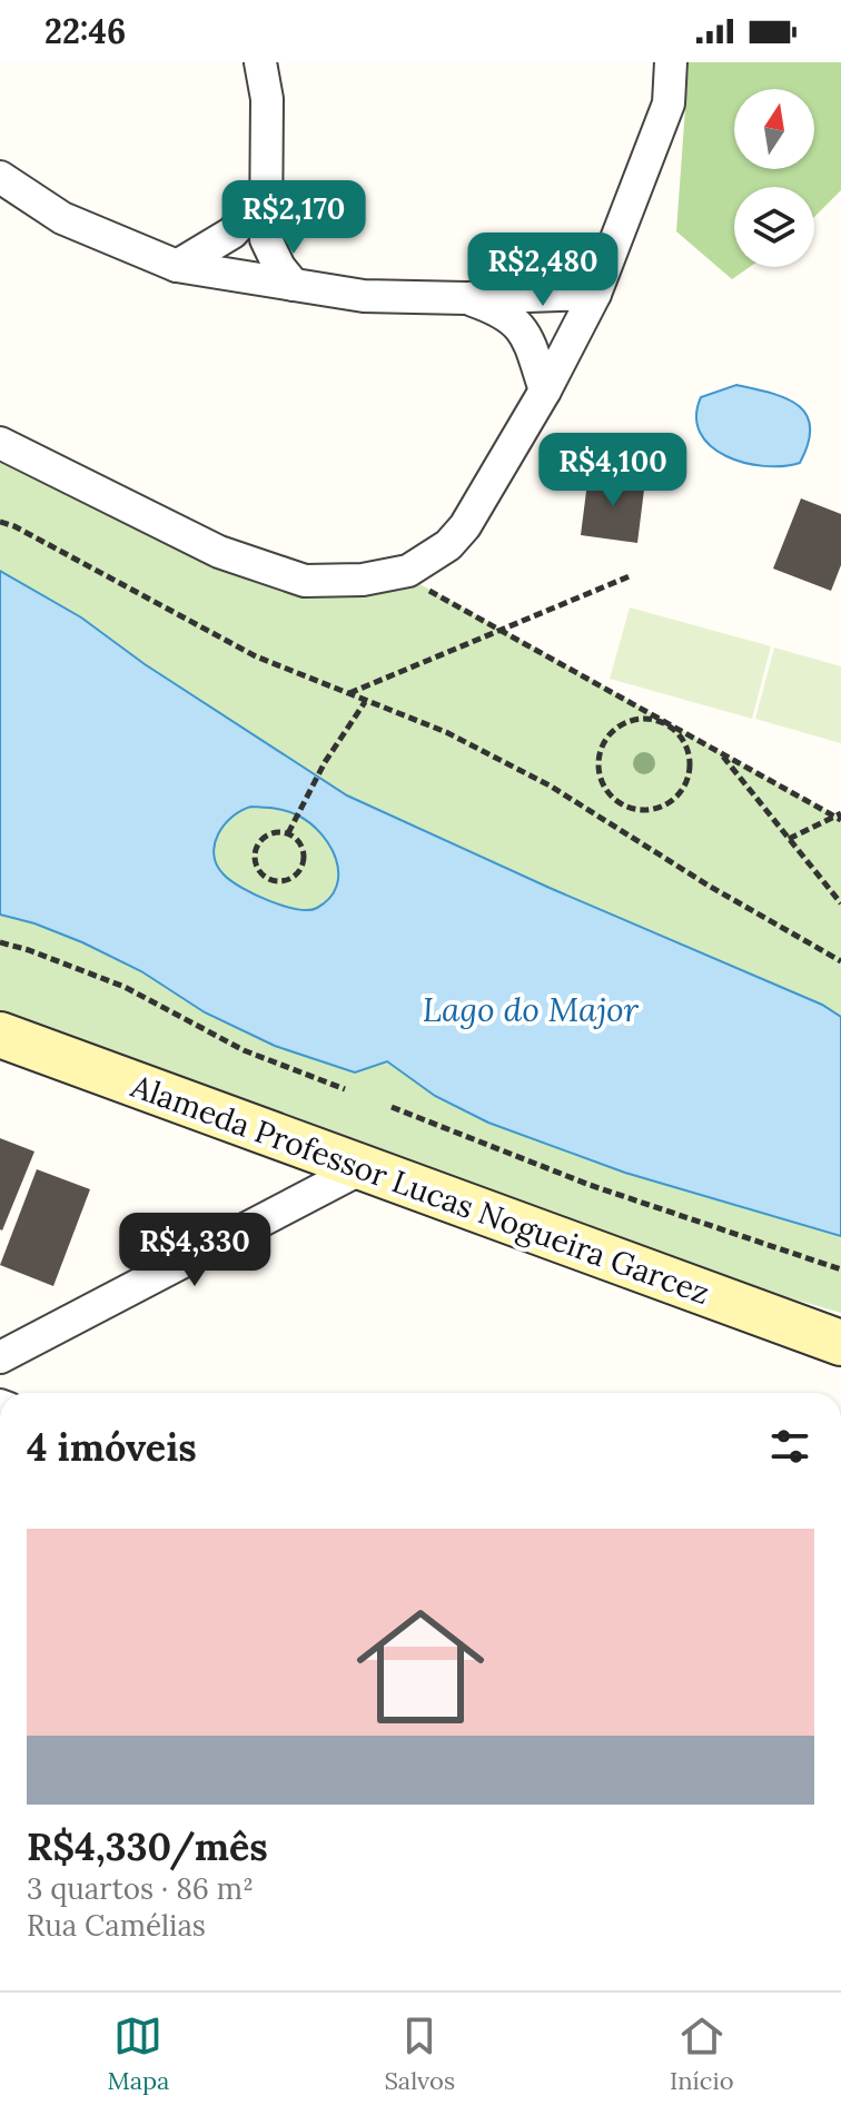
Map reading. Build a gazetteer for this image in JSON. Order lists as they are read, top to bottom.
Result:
{
  "streets": {
    "main road": ["Alameda Professor Lucas Nogueira Garcez"]
  },
  "water": ["Lago do Major"],
  "north": "top",
  "page": {
    "status": "22:46",
    "price": [
      "R$2,170",
      "R$2,480",
      "R$4,100",
      "R$4,330"
    ],
    "heading": "4 imóveis",
    "list": [
      {
        "name": "R$4,330/mês",
        "note": "3 quartos · 86 m² · Rua Camélias"
      }
    ],
    "tabs": ["Mapa", "Salvos", "Início"]
  }
}
